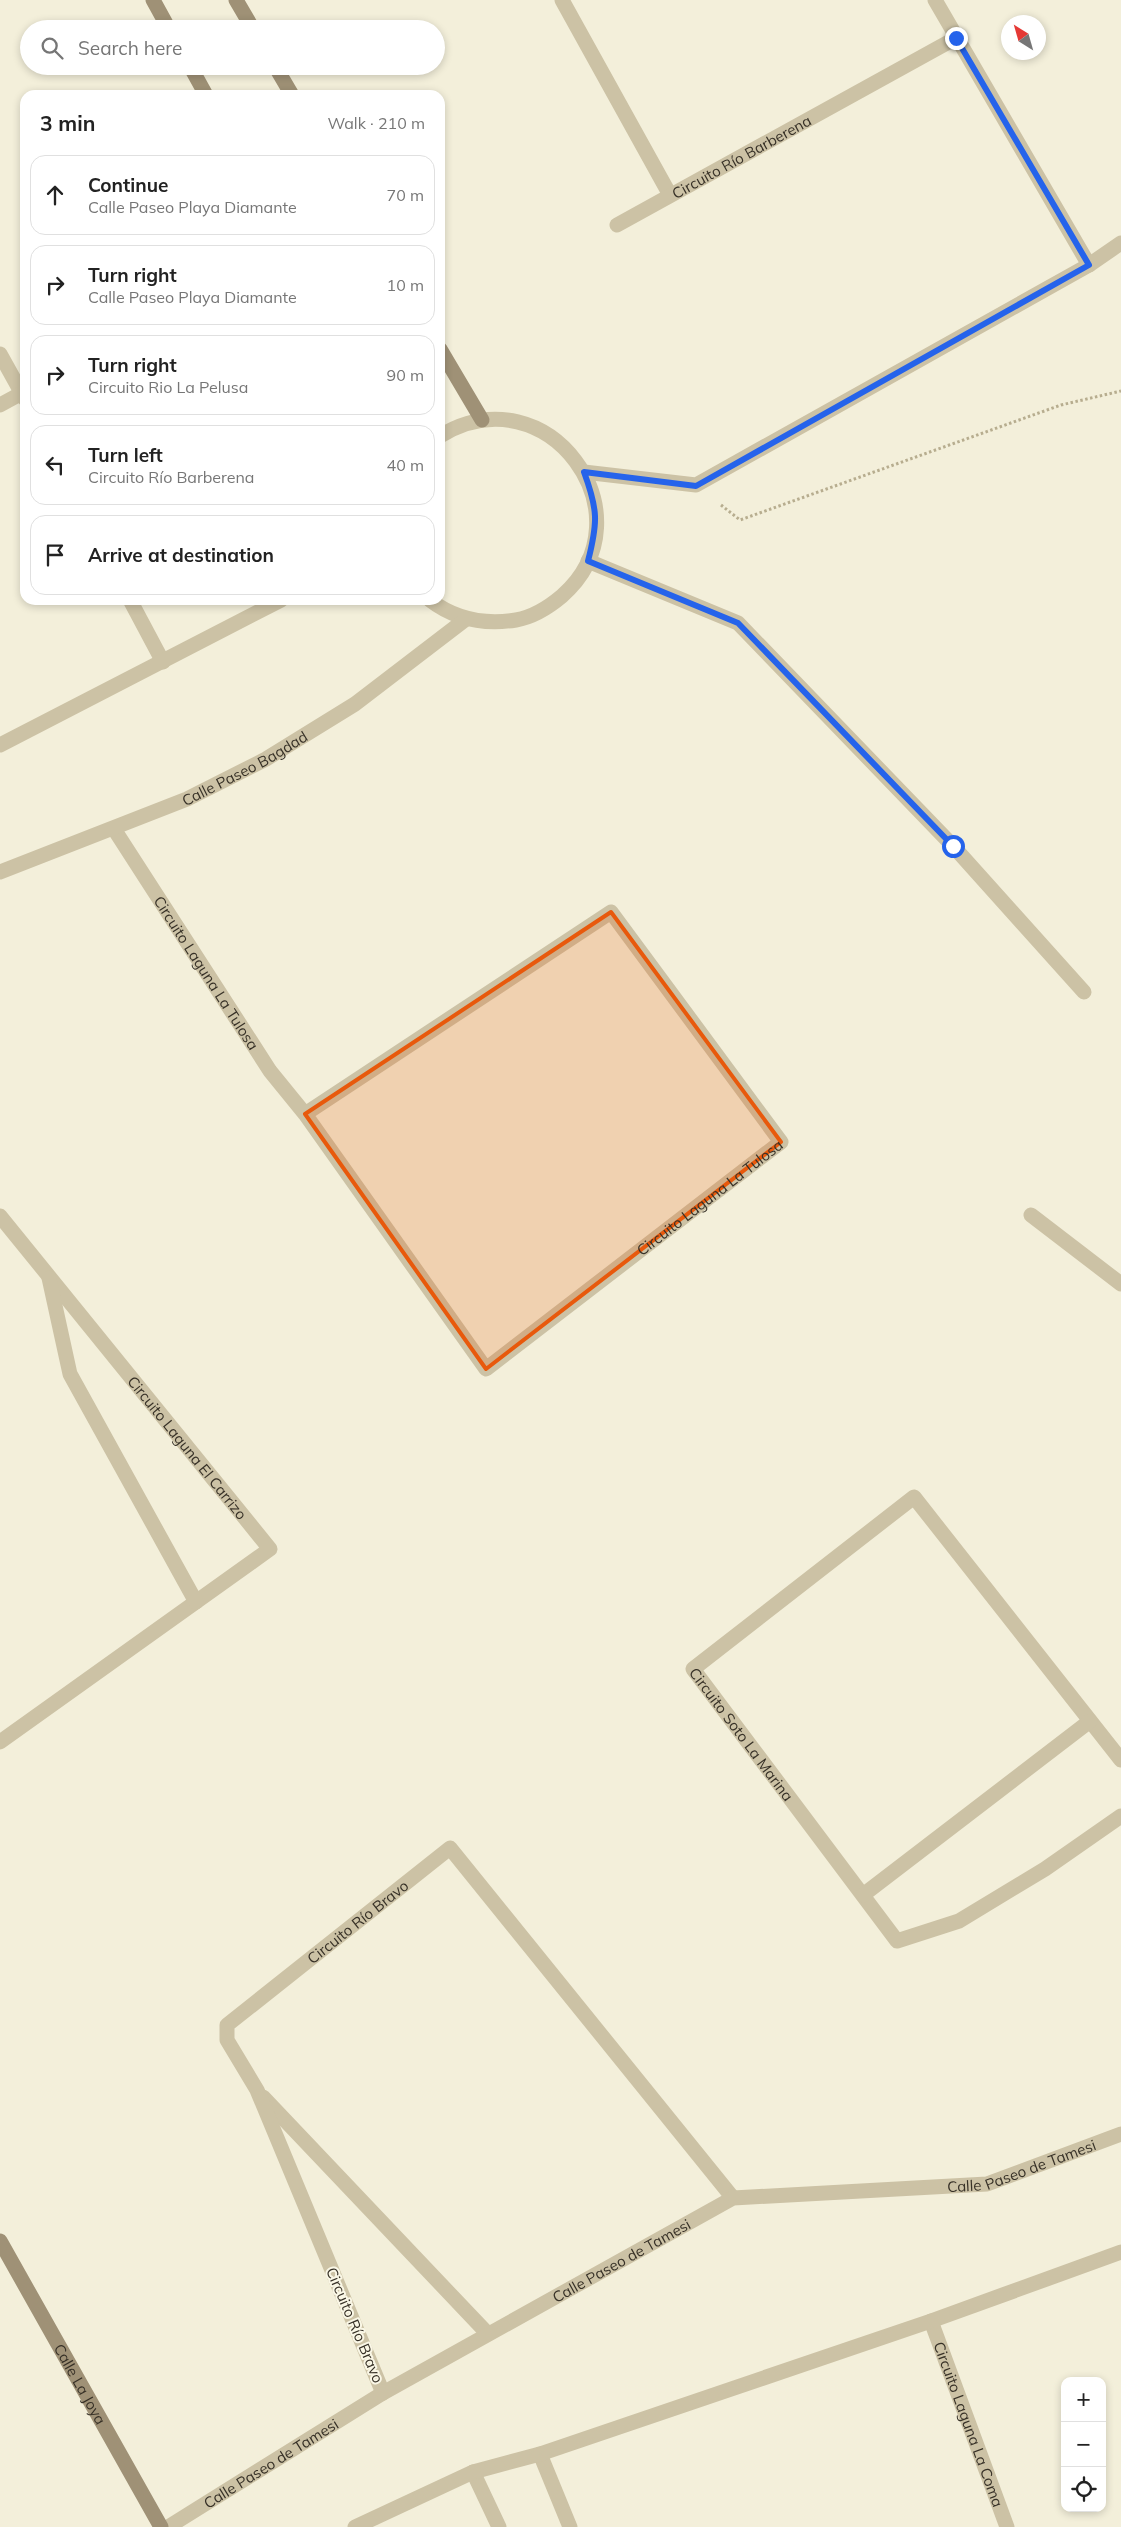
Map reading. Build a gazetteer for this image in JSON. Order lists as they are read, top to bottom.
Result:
{
  "streets": {
    "street": [
      "Circuito Río Barberena",
      "Calle Paseo Bagdad",
      "Circuito Laguna La Tulosa",
      "Circuito Laguna El Carrizo",
      "Circuito Soto La Marina",
      "Circuito Río Bravo",
      "Calle Paseo de Tamesi",
      "Calle La Joya",
      "Circuito Laguna La Coma"
    ]
  },
  "crossings": [
    ["Calle Paseo Bagdad", "Circuito Laguna La Tulosa"],
    ["Circuito Río Bravo", "Calle Paseo de Tamesi"]
  ],
  "north": "top left",
  "page": {
    "search": "Search here",
    "heading": ["3 min", "Walk · 210 m"],
    "list": [
      ["Continue", "Calle Paseo Playa Diamante", "70 m"],
      ["Turn right", "Calle Paseo Playa Diamante", "10 m"],
      ["Turn right", "Circuito Rio La Pelusa", "90 m"],
      ["Turn left", "Circuito Río Barberena", "40 m"],
      "Arrive at destination"
    ],
    "map_buttons": ["+", "−"]
  }
}
